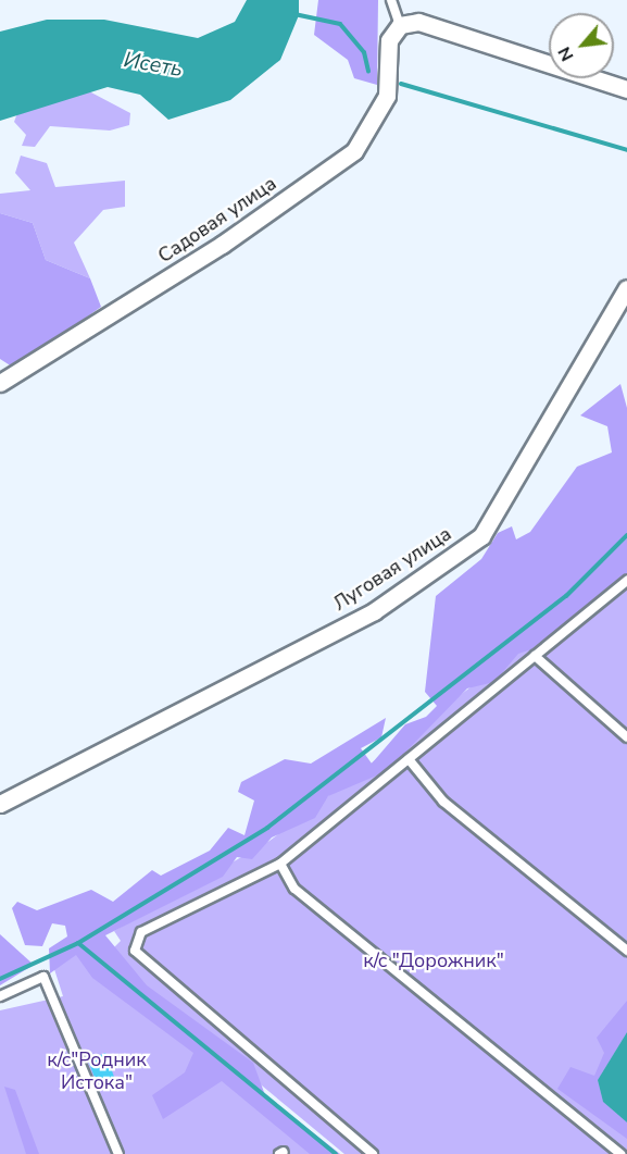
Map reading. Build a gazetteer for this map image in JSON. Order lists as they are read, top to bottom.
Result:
{
  "streets": {
    "street": ["Садовая улица", "Луговая улица"]
  },
  "water": ["Исеть"],
  "parks": ["к/с \"Дорожник\"", "к/с\"Родник Истока\""],
  "north": "bottom left"
}
